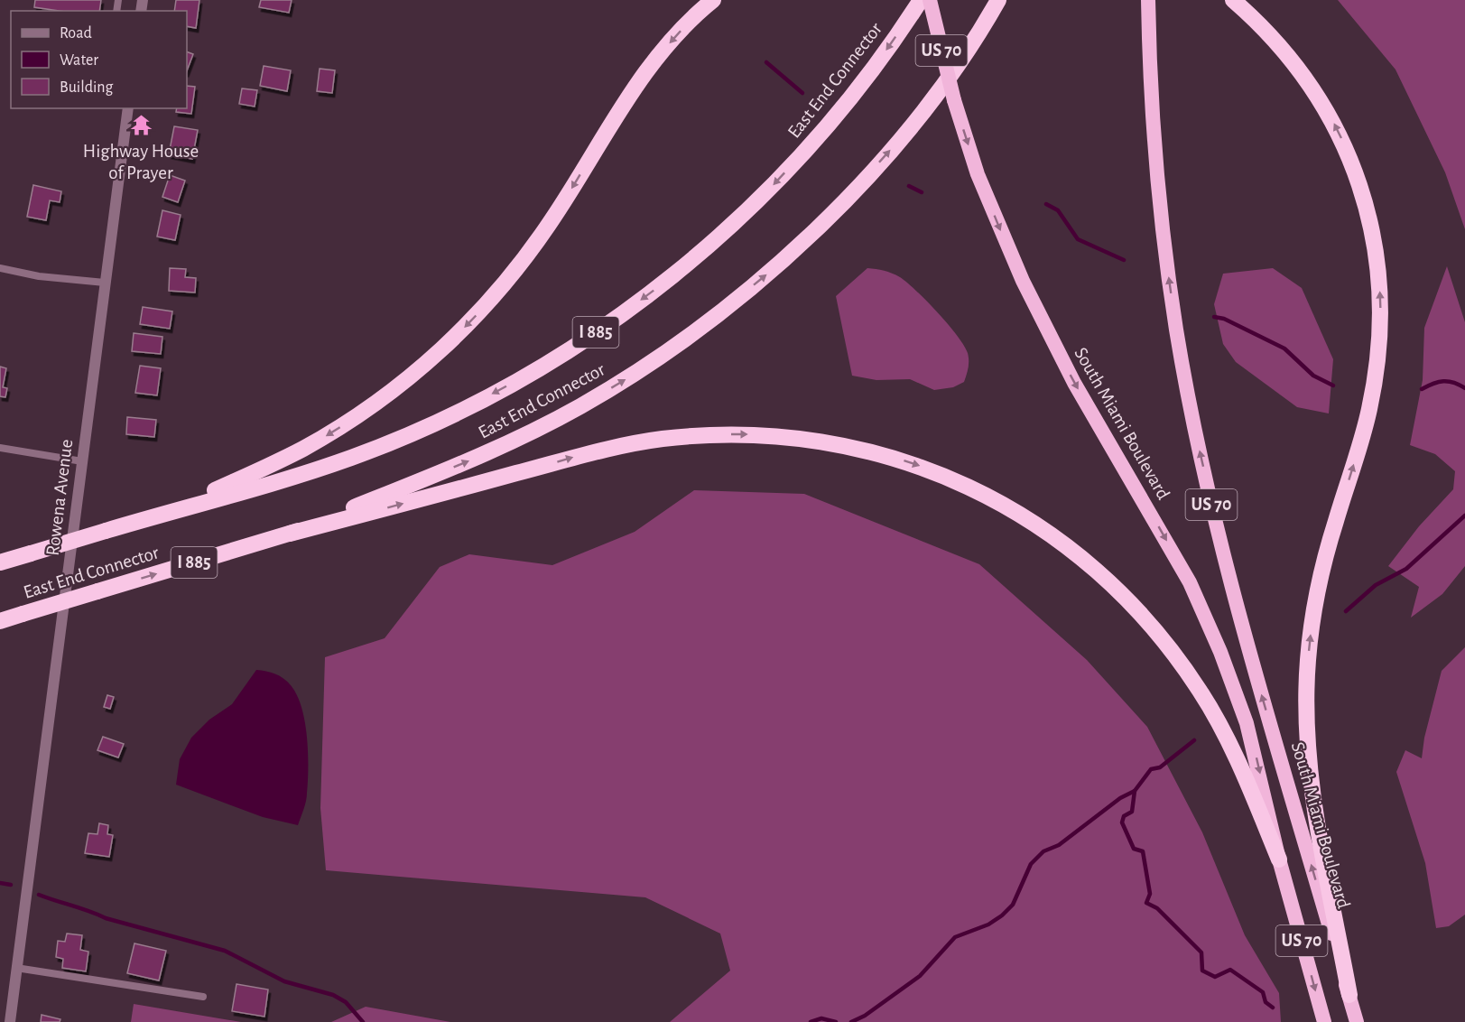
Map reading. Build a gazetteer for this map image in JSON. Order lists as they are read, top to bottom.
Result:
{
  "streets": {
    "highway": [
      "US 70",
      "East End Connector",
      "I 885",
      "South Miami Boulevard"
    ],
    "street": ["Rowena Avenue"]
  },
  "places": {
    "temple": ["Highway House of Prayer"]
  },
  "legend": ["Road", "Water", "Building"]
}
